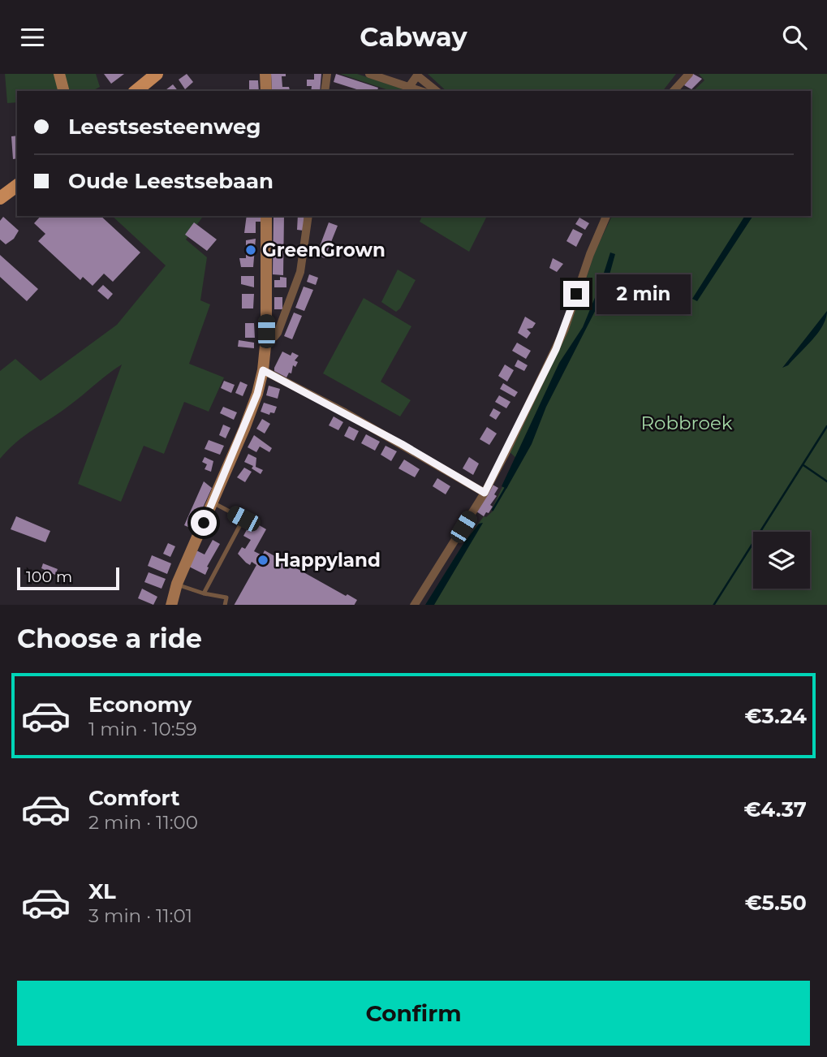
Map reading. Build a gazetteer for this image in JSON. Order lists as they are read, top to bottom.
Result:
{
  "parks": ["Robbroek"],
  "places": ["GreenGrown", "Happyland"],
  "scale_bar": "100 m",
  "page": {
    "header": "Cabway",
    "banner": ["Leestsesteenweg", "Oude Leestsebaan"],
    "bubble": "2 min",
    "scale": "100 m",
    "heading": "Choose a ride",
    "list": [
      {
        "name": "Economy",
        "note": "1 min · 10:59",
        "value": "€3.24"
      },
      {
        "name": "Comfort",
        "note": "2 min · 11:00",
        "value": "€4.37"
      },
      {
        "name": "XL",
        "note": "3 min · 11:01",
        "value": "€5.50"
      }
    ],
    "buttons": "Confirm"
  }
}
